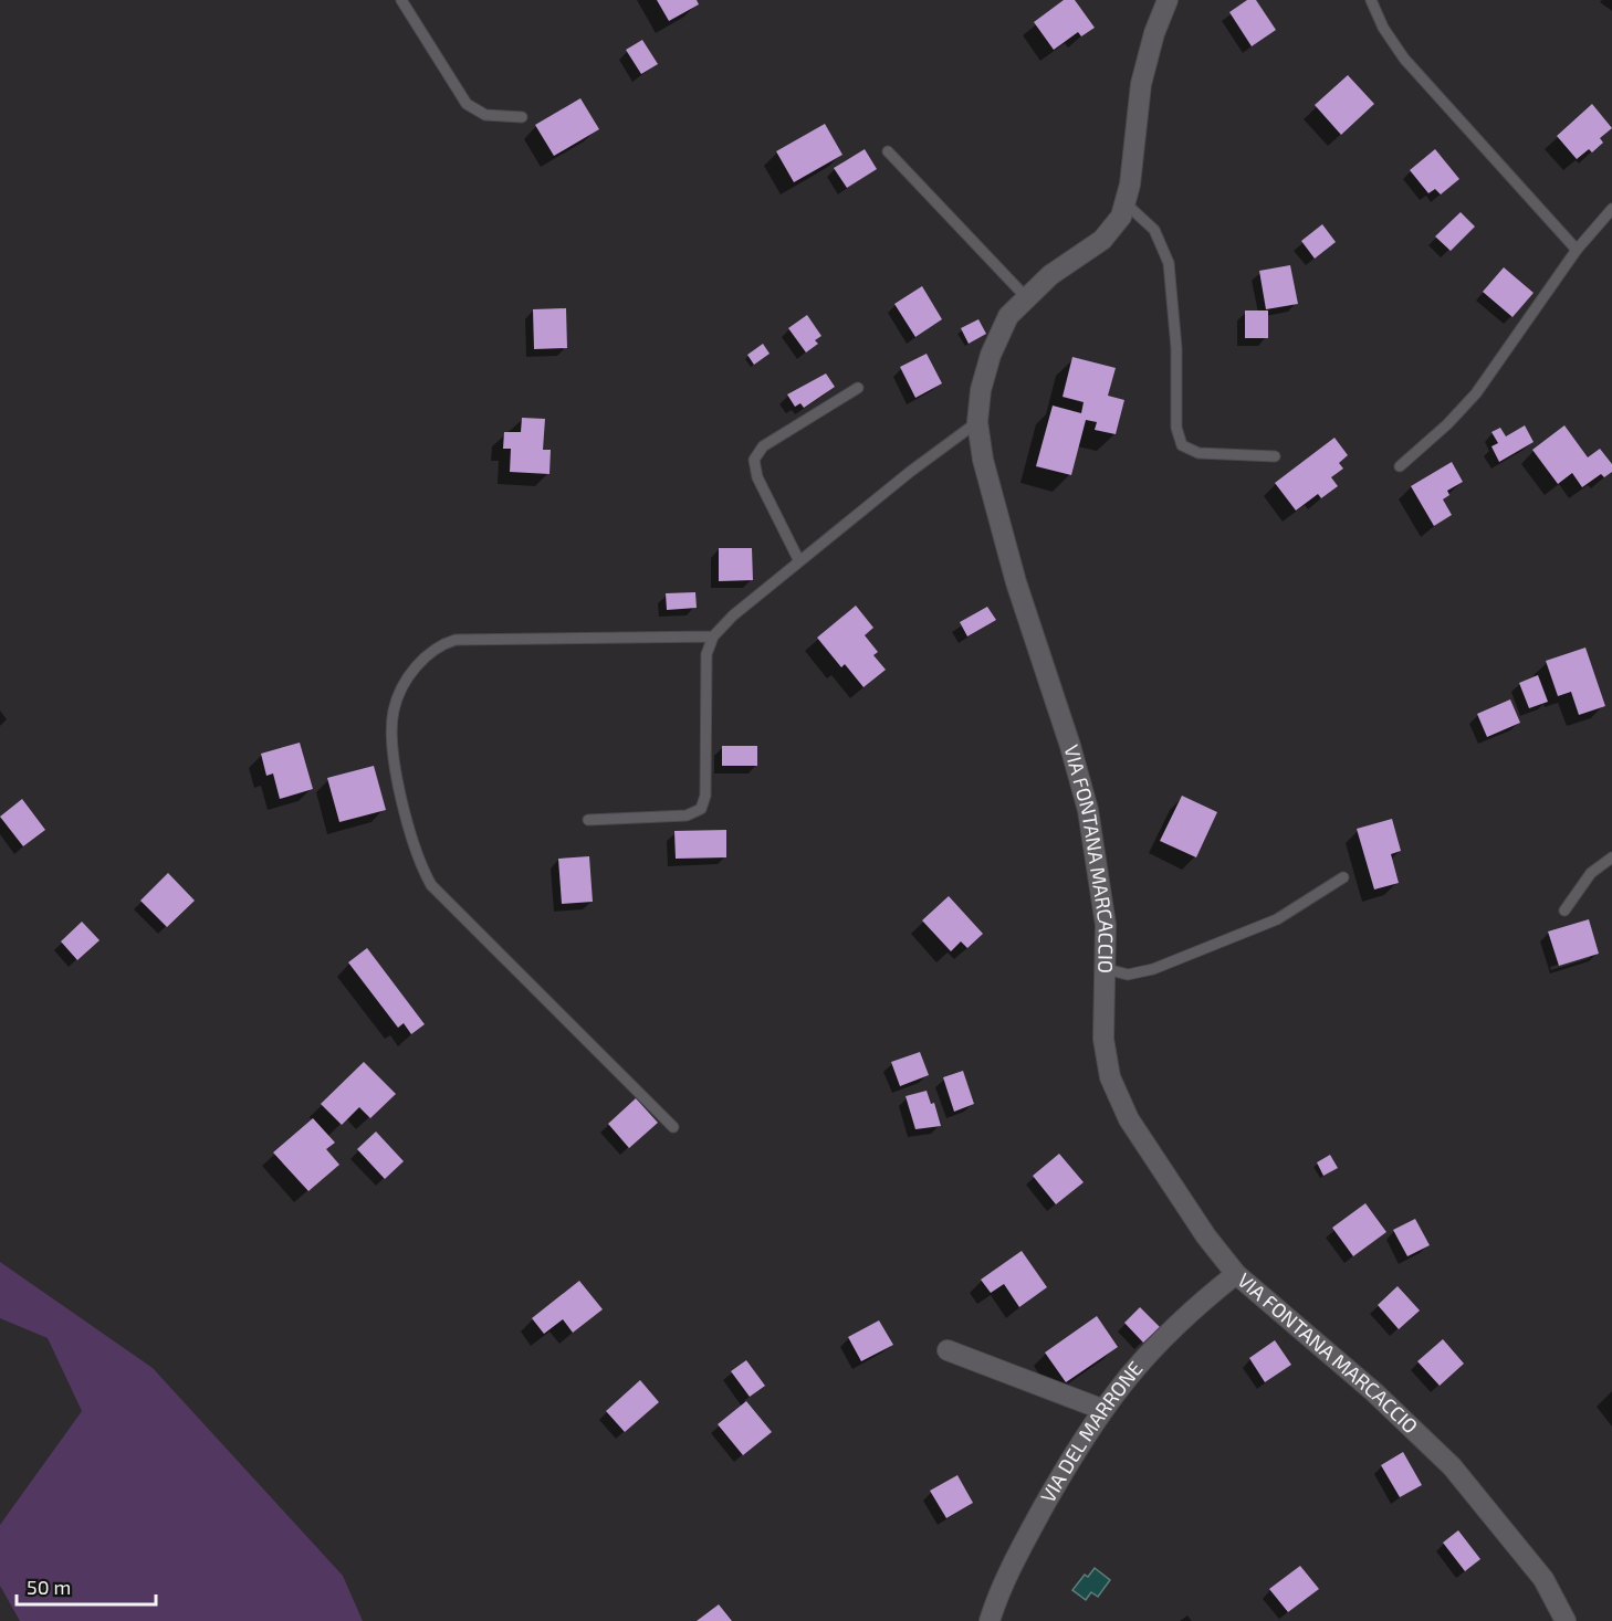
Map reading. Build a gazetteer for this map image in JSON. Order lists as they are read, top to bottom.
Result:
{
  "streets": {
    "street": ["VIA FONTANA MARCACCIO", "VIA DEL MARRONE"]
  },
  "crossings": [
    ["VIA FONTANA MARCACCIO", "VIA DEL MARRONE"]
  ],
  "scale_bar": "50 m"
}
